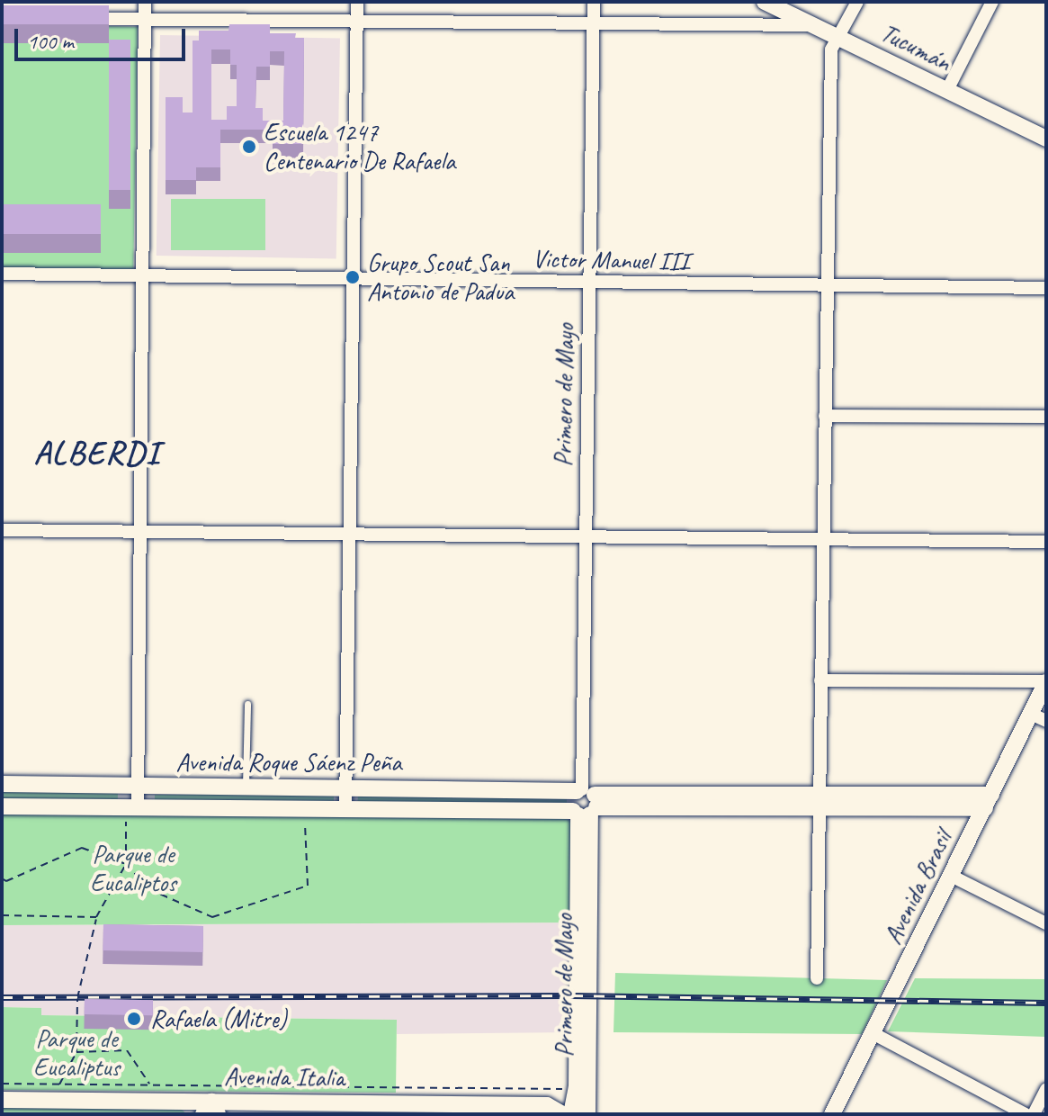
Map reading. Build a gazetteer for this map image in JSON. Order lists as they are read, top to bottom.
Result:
{
  "streets": {
    "street": [
      "Tucumán",
      "Victor Manuel III",
      "Primero de Mayo",
      "Avenida Roque Sáenz Peña",
      "Avenida Brasil",
      "Avenida Italia"
    ]
  },
  "crossings": [
    ["Victor Manuel III", "Primero de Mayo"],
    ["Primero de Mayo", "Avenida Roque Sáenz Peña"],
    ["Avenida Roque Sáenz Peña", "Avenida Brasil"]
  ],
  "districts": ["ALBERDI"],
  "parks": ["Parque de Eucaliptos", "Parque de Eucaliptus"],
  "places": ["Escuela 1247 Centenario De Rafaela", "Grupo Scout San Antonio de Padua", "Rafaela (Mitre)"],
  "scale_bar": "100 m"
}
